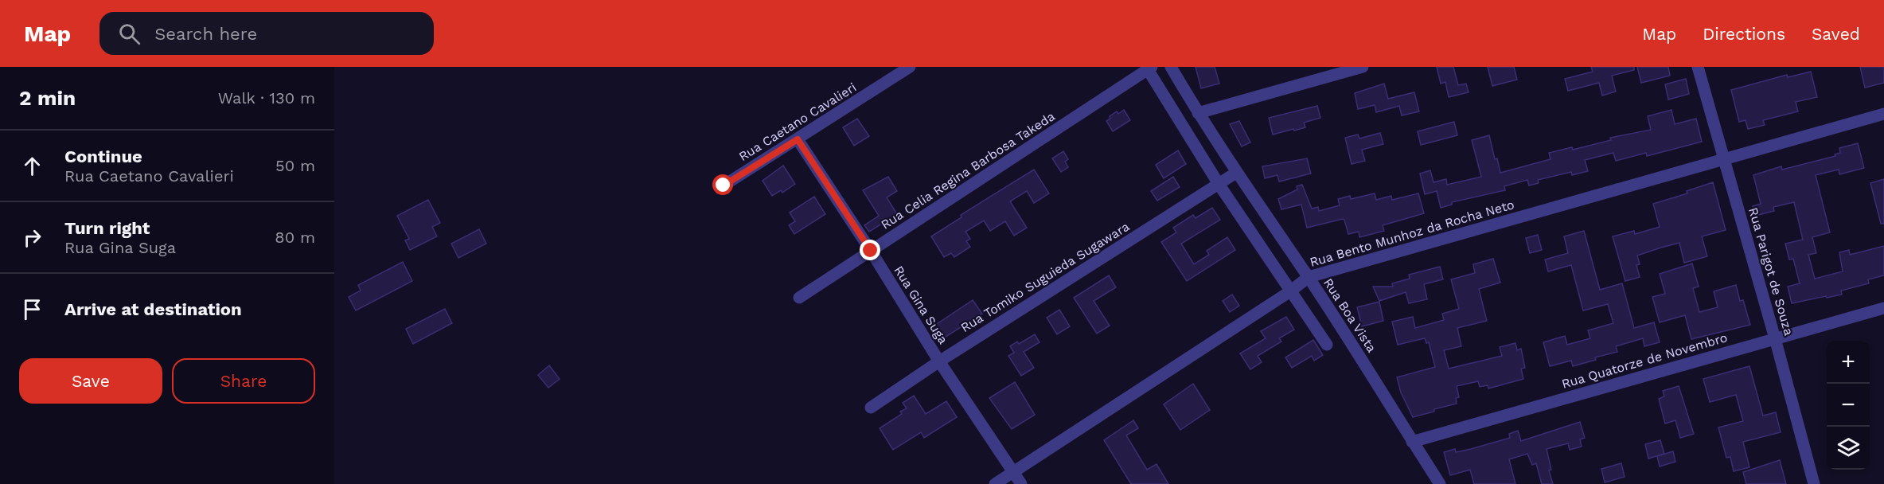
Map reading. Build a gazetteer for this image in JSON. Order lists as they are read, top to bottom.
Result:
{
  "streets": {
    "street": [
      "Rua Caetano Cavalieri",
      "Rua Celia Regina Barbosa Takeda",
      "Rua Bento Munhoz da Rocha Neto",
      "Rua Parigot de Souza",
      "Rua Tomiko Suguieda Sugawara",
      "Rua Gina Suga",
      "Rua Boa Vista",
      "Rua Quatorze de Novembro"
    ]
  },
  "crossings": [
    ["Rua Caetano Cavalieri", "Rua Gina Suga"],
    ["Rua Celia Regina Barbosa Takeda", "Rua Gina Suga"],
    ["Rua Bento Munhoz da Rocha Neto", "Rua Parigot de Souza"],
    ["Rua Bento Munhoz da Rocha Neto", "Rua Gina Suga"],
    ["Rua Bento Munhoz da Rocha Neto", "Rua Boa Vista"],
    ["Rua Parigot de Souza", "Rua Quatorze de Novembro"],
    ["Rua Tomiko Suguieda Sugawara", "Rua Gina Suga"],
    ["Rua Tomiko Suguieda Sugawara", "Rua Boa Vista"],
    ["Rua Boa Vista", "Rua Quatorze de Novembro"]
  ],
  "page": {
    "header": "Map",
    "search": "Search here",
    "nav": ["Map", "Directions", "Saved"],
    "heading": ["2 min", "Walk · 130 m"],
    "list": [
      ["Continue", "Rua Caetano Cavalieri", "50 m"],
      ["Turn right", "Rua Gina Suga", "80 m"],
      "Arrive at destination"
    ],
    "map_buttons": ["+", "−"],
    "buttons": ["Save", "Share"]
  }
}
